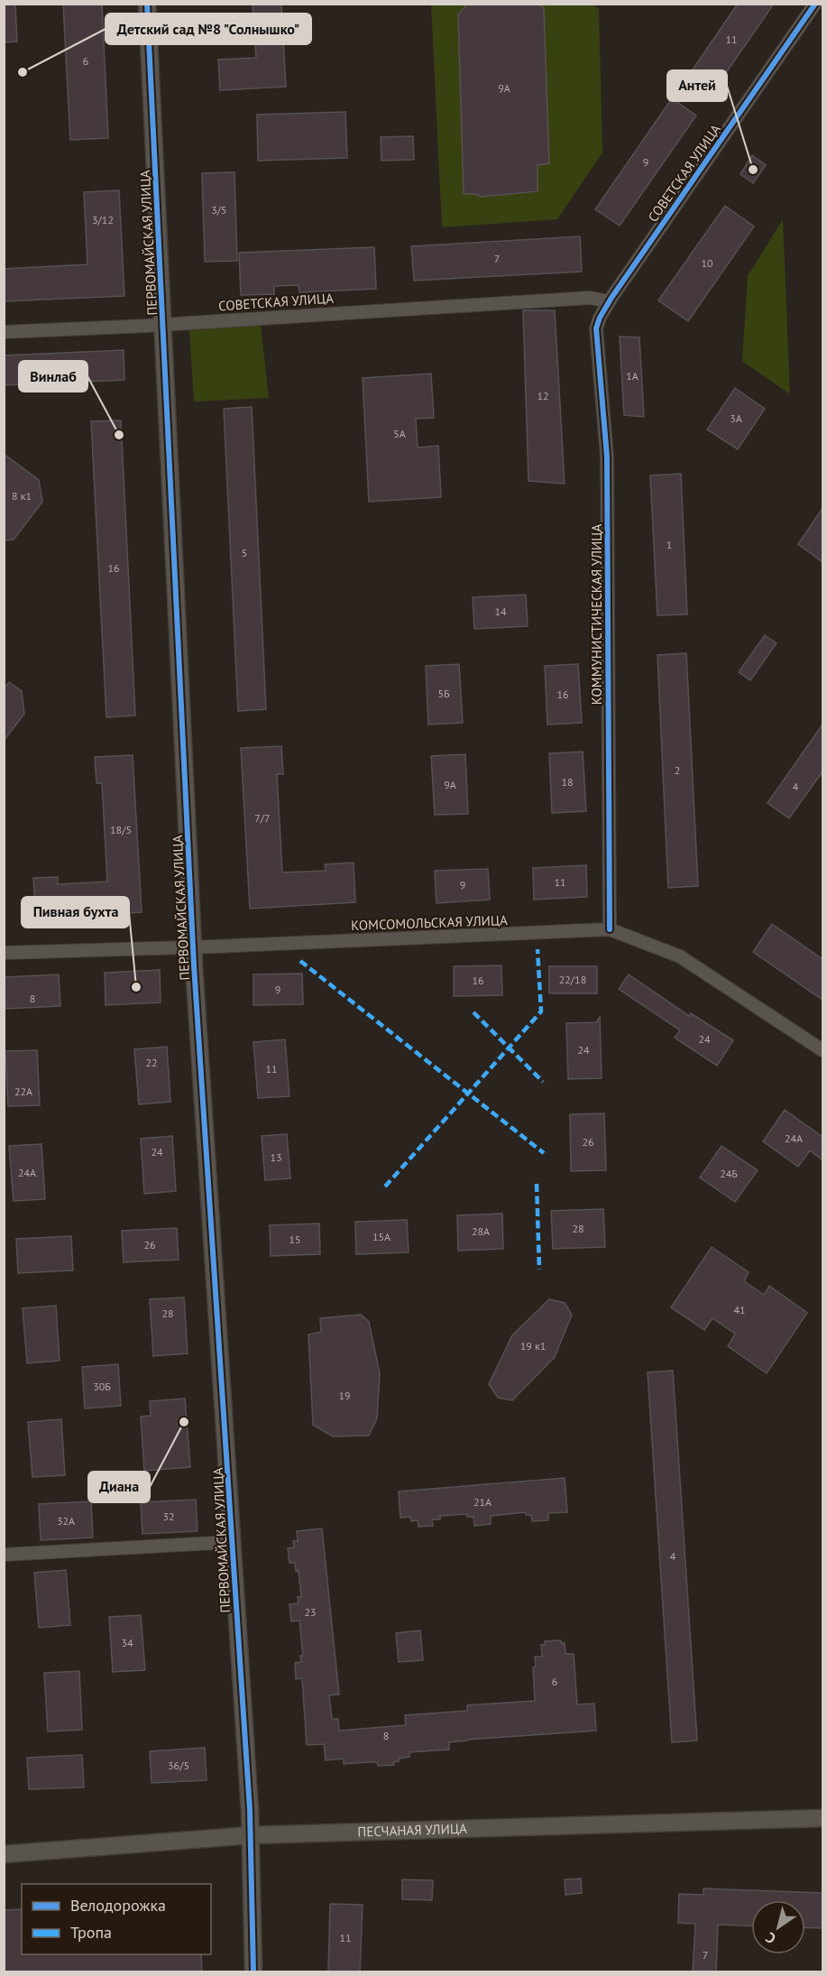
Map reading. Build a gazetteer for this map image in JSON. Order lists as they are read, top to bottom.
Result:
{
  "streets": {
    "street": [
      "СОВЕТСКАЯ УЛИЦА",
      "ПЕРВОМАЙСКАЯ УЛИЦА",
      "КОММУНИСТИЧЕСКАЯ УЛИЦА",
      "КОМСОМОЛЬСКАЯ УЛИЦА",
      "ПЕСЧАНАЯ УЛИЦА"
    ]
  },
  "crossings": [
    ["СОВЕТСКАЯ УЛИЦА", "ПЕРВОМАЙСКАЯ УЛИЦА"],
    ["СОВЕТСКАЯ УЛИЦА", "КОММУНИСТИЧЕСКАЯ УЛИЦА"],
    ["ПЕРВОМАЙСКАЯ УЛИЦА", "КОМСОМОЛЬСКАЯ УЛИЦА"],
    ["ПЕРВОМАЙСКАЯ УЛИЦА", "ПЕСЧАНАЯ УЛИЦА"],
    ["КОММУНИСТИЧЕСКАЯ УЛИЦА", "КОМСОМОЛЬСКАЯ УЛИЦА"]
  ],
  "places": [
    "Детский сад №8 \"Солнышко\"",
    "Антей",
    "Винлаб",
    "Пивная бухта",
    "Диана"
  ],
  "house_numbers": [
    "11",
    "6",
    "9А",
    "9",
    "3/5",
    "3/12",
    "7",
    "10",
    "1А",
    "12",
    "3А",
    "5А",
    "8 к1",
    "1",
    "5",
    "16",
    "14",
    "5Б",
    "16",
    "2",
    "18",
    "9А",
    "4",
    "7/7",
    "18/5",
    "11",
    "9",
    "22/18",
    "16",
    "9",
    "8",
    "24",
    "24",
    "22",
    "11",
    "22А",
    "24А",
    "26",
    "24",
    "13",
    "24А",
    "24Б",
    "28",
    "28А",
    "15А",
    "15",
    "26",
    "41",
    "28",
    "19 к1",
    "30Б",
    "19",
    "21А",
    "32",
    "32А",
    "4",
    "23",
    "34",
    "6",
    "8",
    "36/5",
    "11",
    "7"
  ],
  "legend": ["Велодорожка", "Тропа"],
  "north": "bottom left"
}
